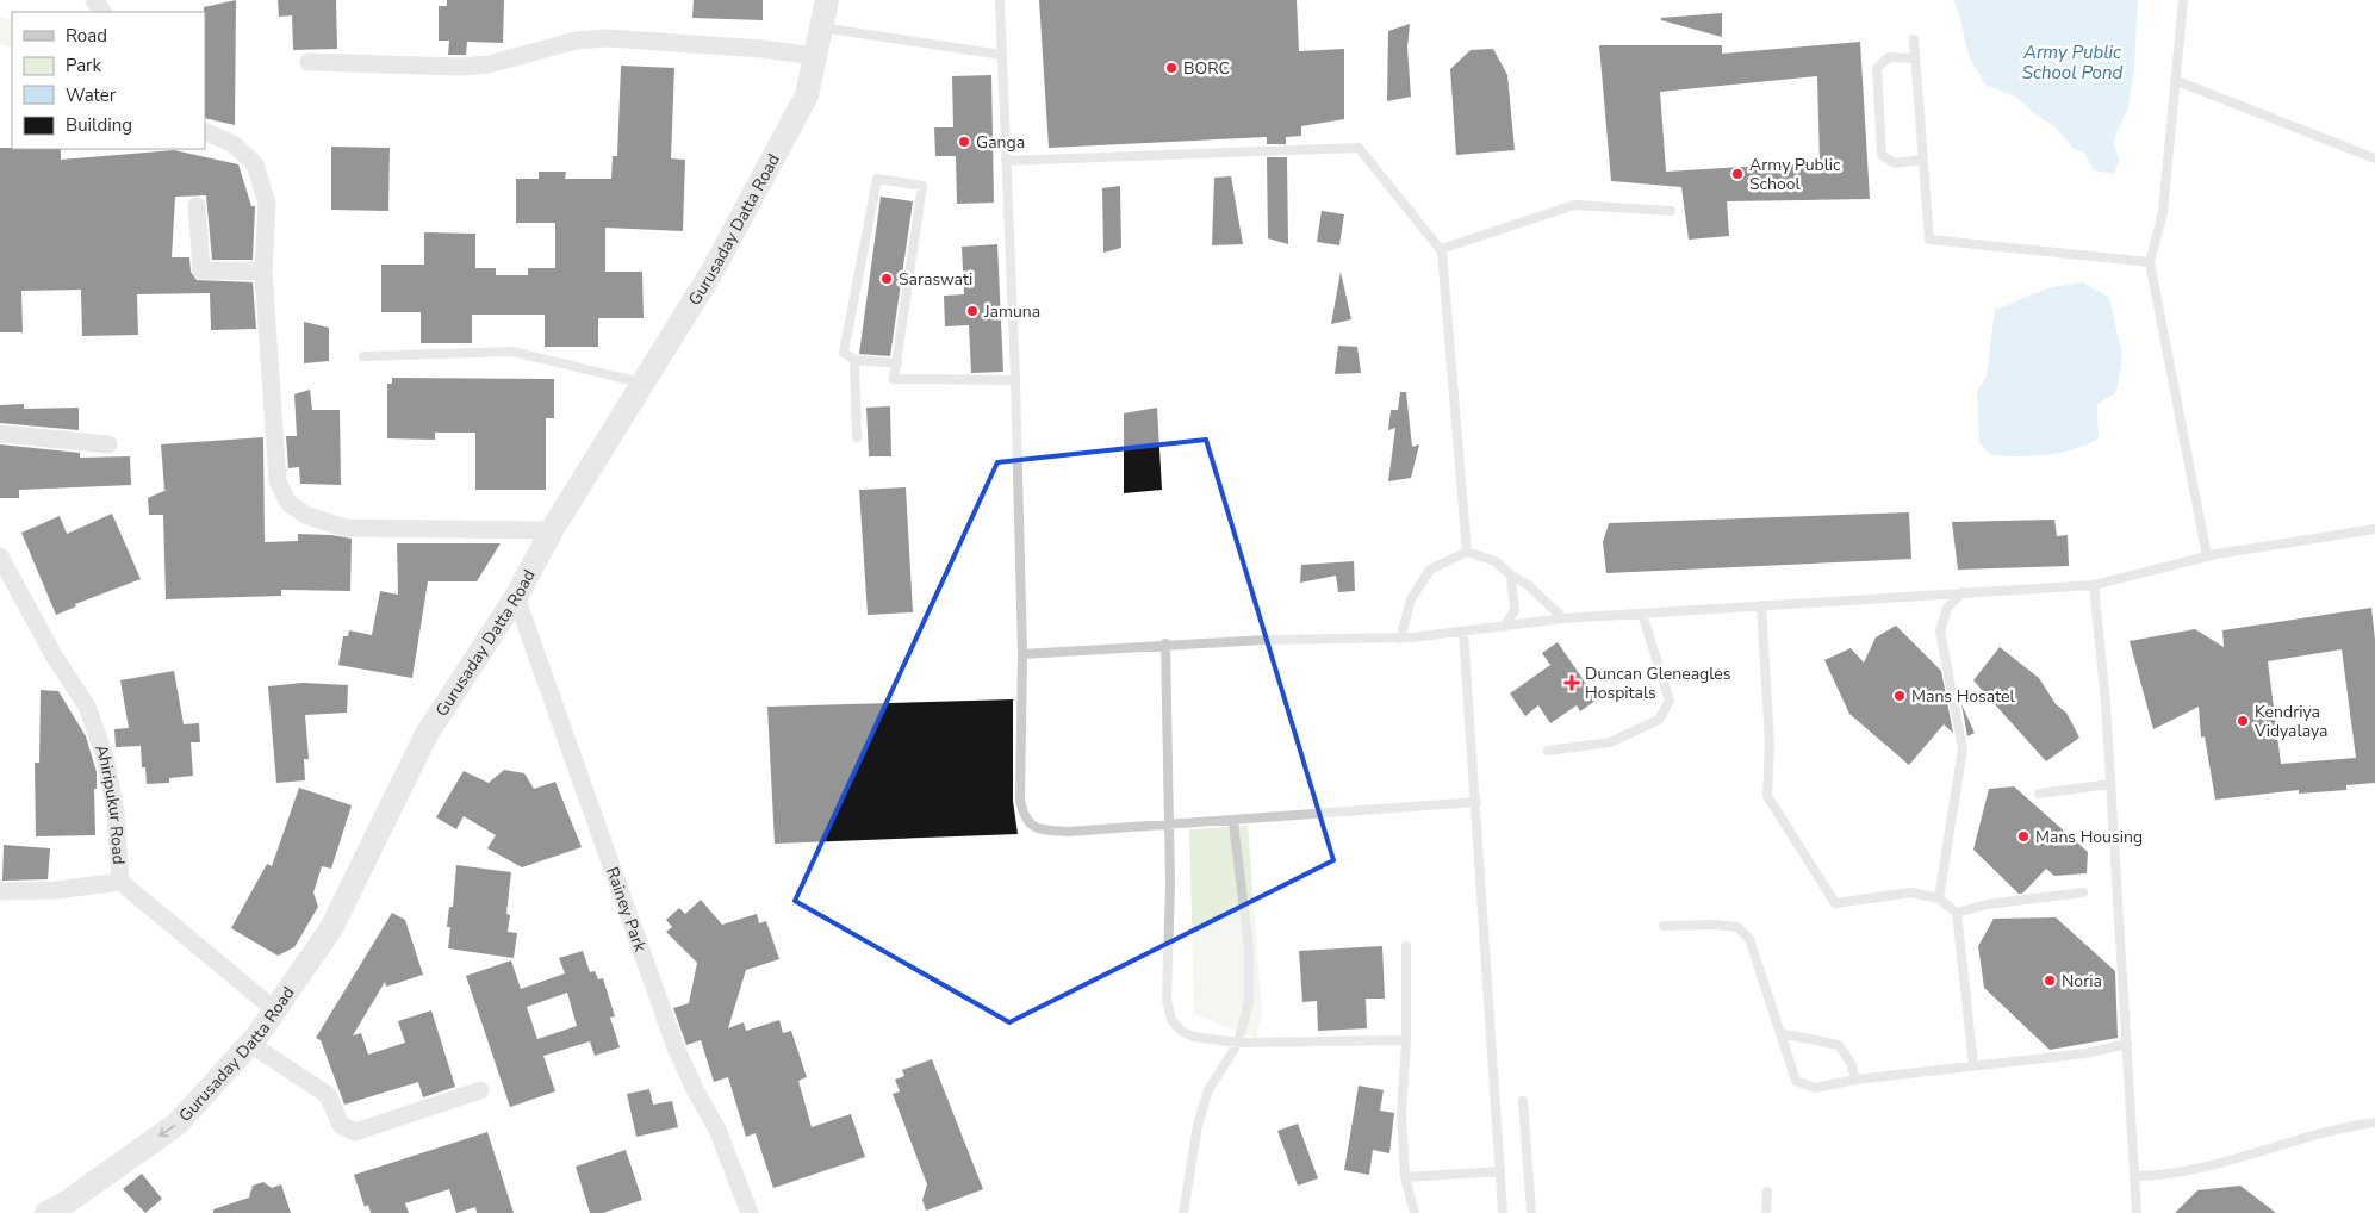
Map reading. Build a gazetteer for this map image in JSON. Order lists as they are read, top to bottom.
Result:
{
  "streets": {
    "street": ["Gurusaday Datta Road", "Ahiripukur Road", "Rainey Park"]
  },
  "crossings": [
    ["Gurusaday Datta Road", "Ahiripukur Road"],
    ["Gurusaday Datta Road", "Rainey Park"]
  ],
  "water": ["Army Public School Pond"],
  "places": {
    "other": [
      "BORC",
      "Ganga",
      "Army Public School",
      "Saraswati",
      "Jamuna",
      "Mans Hosatel",
      "Kendriya Vidyalaya",
      "Mans Housing",
      "Noria"
    ],
    "health": ["Duncan Gleneagles Hospitals"]
  },
  "legend": [
    "Road",
    "Park",
    "Water",
    "Building"
  ]
}
